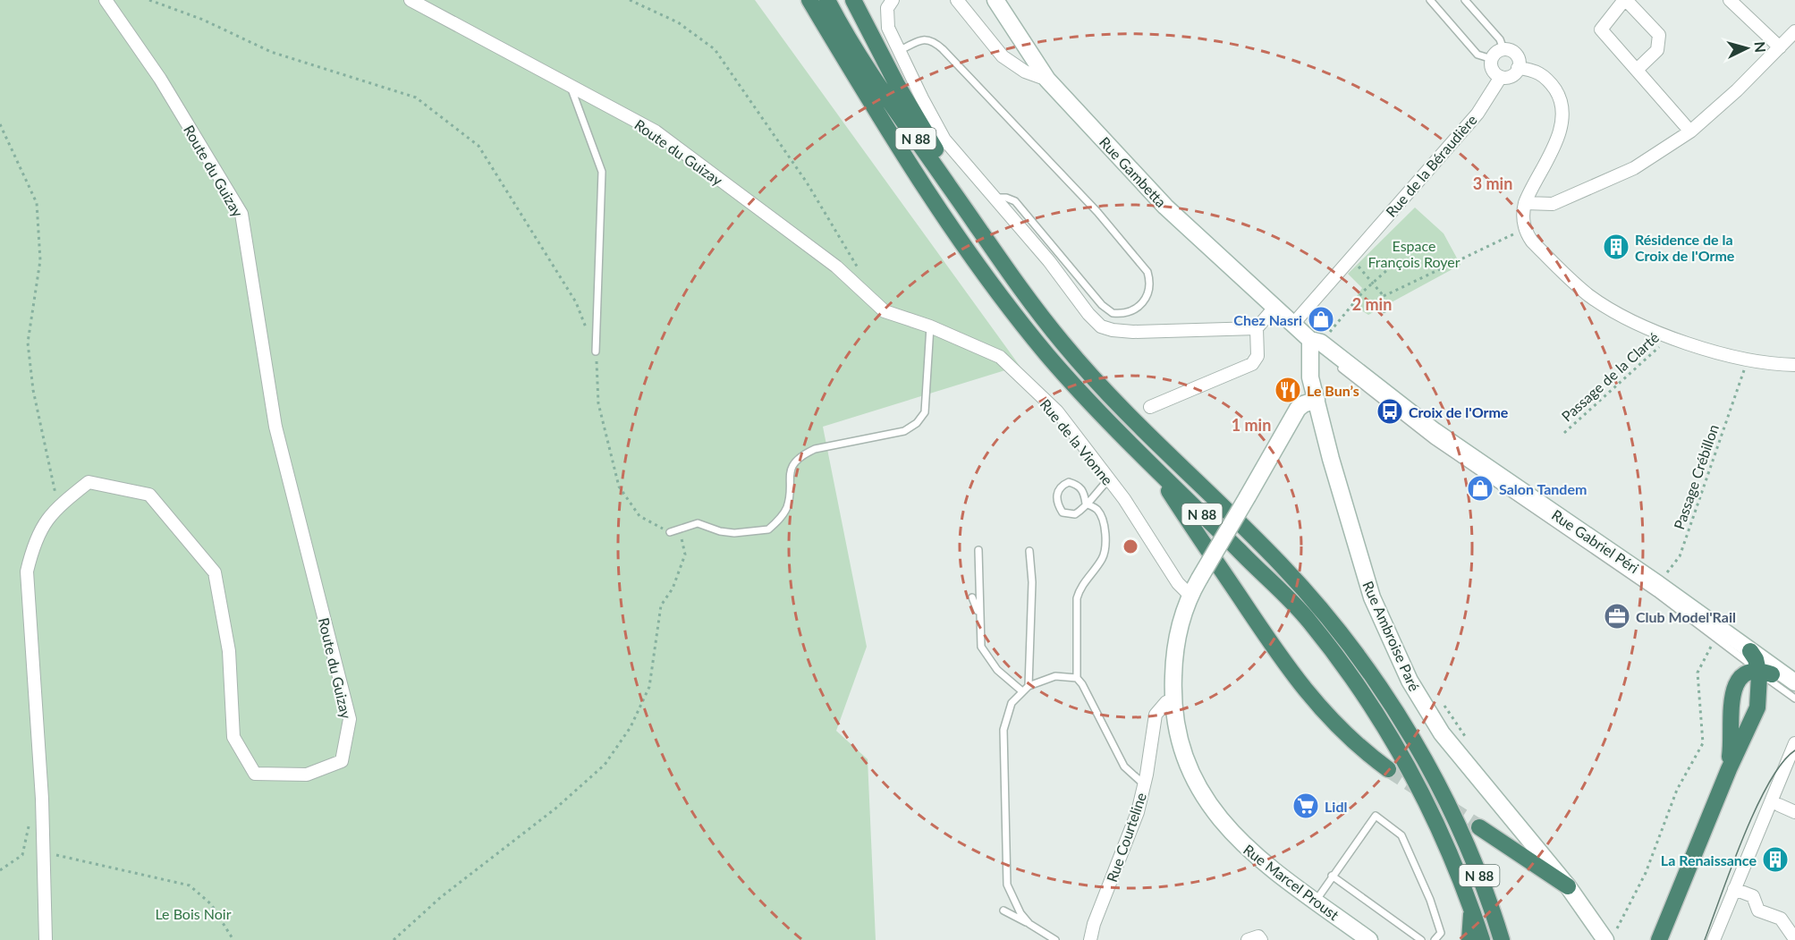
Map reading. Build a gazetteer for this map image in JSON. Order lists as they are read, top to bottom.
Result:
{
  "streets": {
    "highway": ["N 88"],
    "main road": [
      "Rue Gambetta",
      "Rue Gabriel Péri",
      "Rue Ambroise Paré",
      "Rue Marcel Proust"
    ],
    "street": [
      "Route du Guizay",
      "Rue de la Béraudière",
      "Rue de la Vionne",
      "Rue Courteline"
    ],
    "path": ["Passage de la Clarté", "Passage Crébillon"]
  },
  "crossings": [
    ["Route du Guizay", "Rue de la Vionne"],
    ["Rue de la Béraudière", "Rue Gambetta"],
    ["Rue de la Béraudière", "Rue Gabriel Péri"],
    ["Rue Gambetta", "Rue Gabriel Péri"],
    ["Passage Crébillon", "Rue Gabriel Péri"],
    ["Rue Gabriel Péri", "Rue Ambroise Paré"],
    ["Rue Courteline", "Rue Marcel Proust"]
  ],
  "parks": ["Espace François Royer", "Le Bois Noir"],
  "places": {
    "building": ["Résidence de la Croix de l'Orme", "La Renaissance"],
    "shop": ["Chez Nasri", "Salon Tandem"],
    "restaurant": ["Le Bun’s"],
    "bus stop": ["Croix de l'Orme"],
    "office": ["Club Model'Rail"],
    "supermarket": ["Lidl"]
  },
  "north": "right",
  "rings": ["3 min", "2 min", "1 min"]
}
